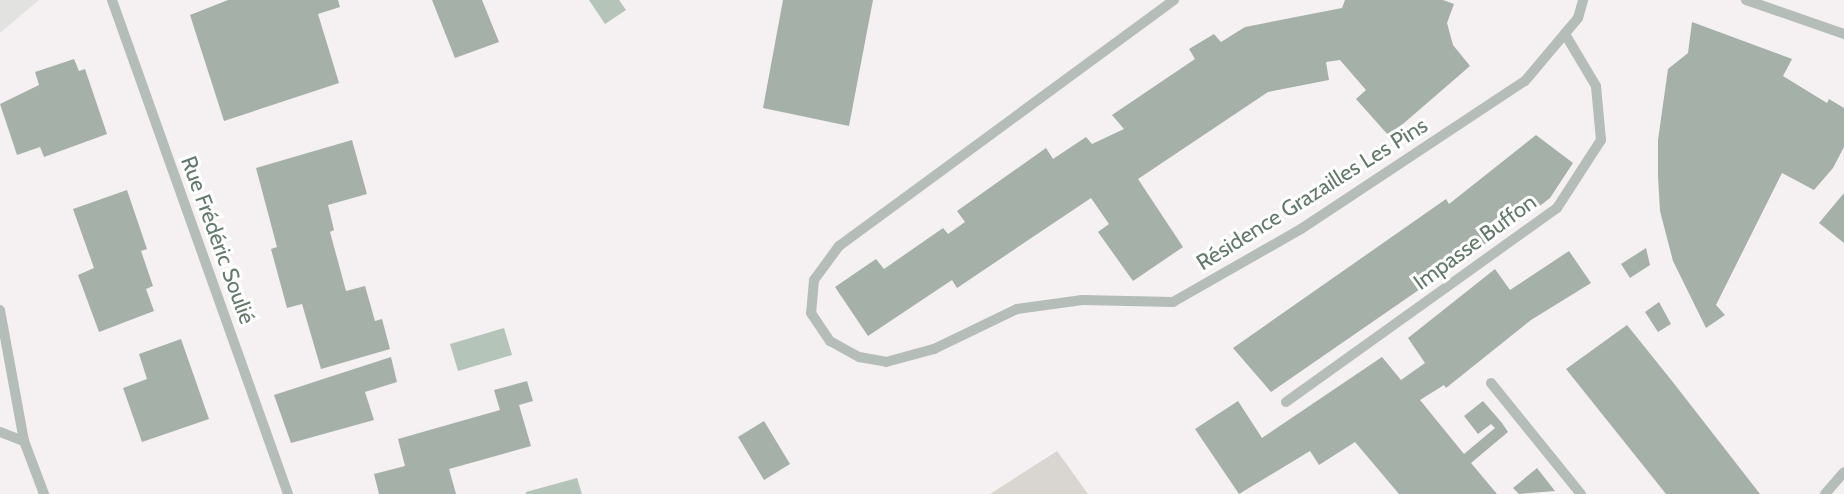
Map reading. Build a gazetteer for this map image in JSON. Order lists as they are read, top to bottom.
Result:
{
  "streets": {
    "street": ["Résidence Grazailles Les Pins", "Rue Frédéric Soulié", "Impasse Buffon"]
  },
  "crossings": [
    ["Résidence Grazailles Les Pins", "Impasse Buffon"]
  ]
}
